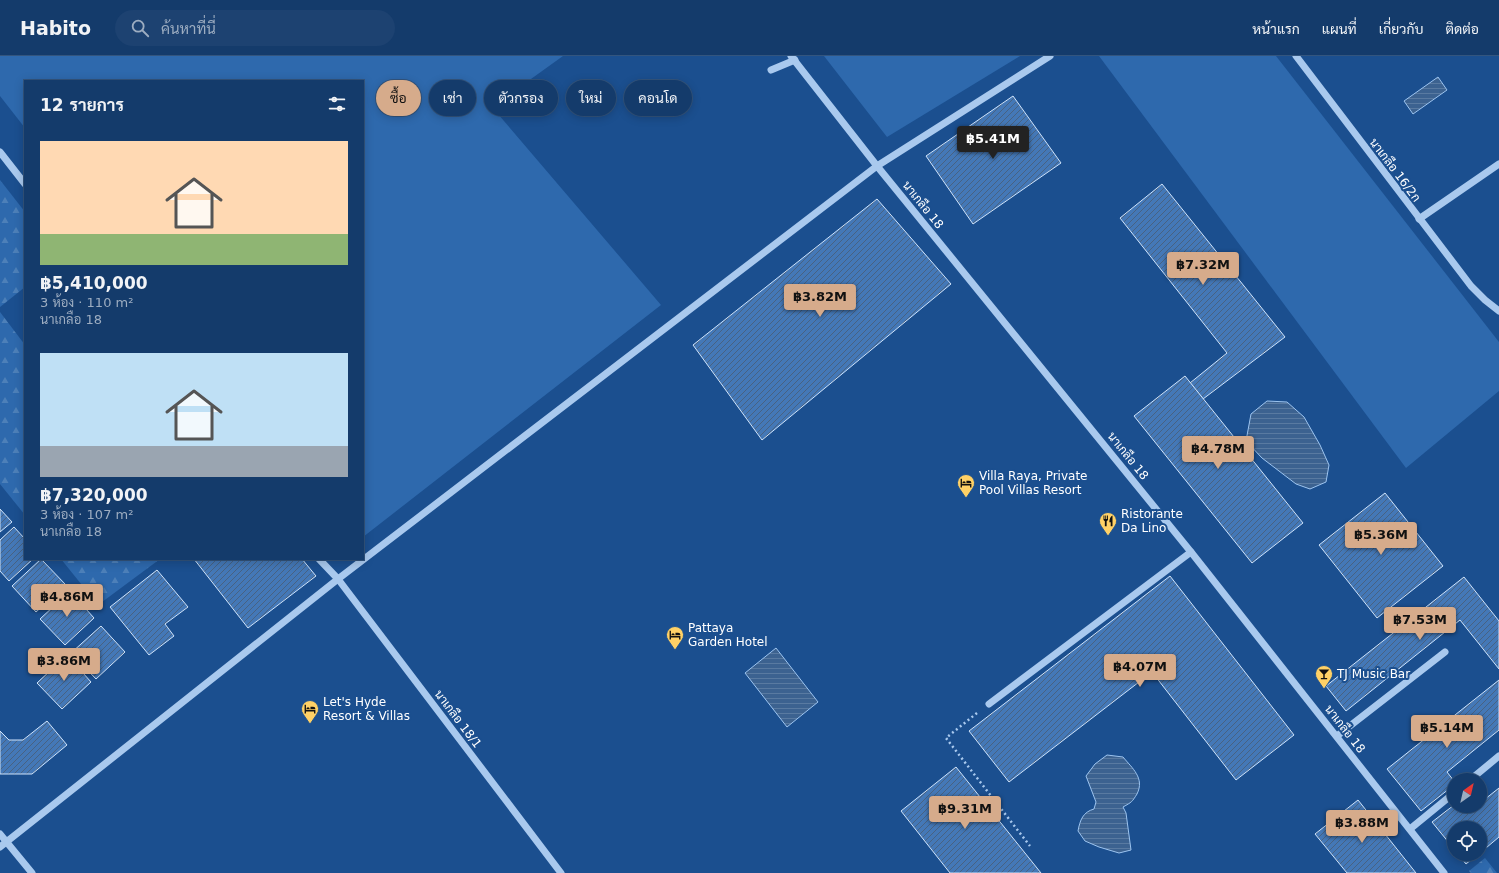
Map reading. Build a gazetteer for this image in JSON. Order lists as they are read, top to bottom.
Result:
{
  "streets": {
    "street": ["นาเกลือ 16/2ก", "นาเกลือ 18", "นาเกลือ 18/1"]
  },
  "places": {
    "hotel": ["Villa Raya, Private Pool Villas Resort", "Pattaya Garden Hotel", "Let's Hyde Resort & Villas"],
    "restaurant": ["Ristorante Da Lino"],
    "bar": ["TJ Music Bar"]
  },
  "north": "top right",
  "page": {
    "header": "Habito",
    "search": "ค้นหาที่นี่",
    "nav": [
      "หน้าแรก",
      "แผนที่",
      "เกี่ยวกับ",
      "ติดต่อ"
    ],
    "chip": [
      "ซื้อ",
      "เช่า",
      "ตัวกรอง",
      "ใหม่",
      "คอนโด"
    ],
    "heading": "12 รายการ",
    "price": [
      "฿5.41M",
      "฿7.32M",
      "฿3.82M",
      "฿4.78M",
      "฿5.36M",
      "฿4.86M",
      "฿7.53M",
      "฿3.86M",
      "฿4.07M",
      "฿5.14M",
      "฿9.31M",
      "฿3.88M"
    ],
    "list": [
      {
        "name": "฿5,410,000",
        "note": "3 ห้อง · 110 m² · นาเกลือ 18"
      },
      {
        "name": "฿7,320,000",
        "note": "3 ห้อง · 107 m² · นาเกลือ 18"
      }
    ]
  }
}
